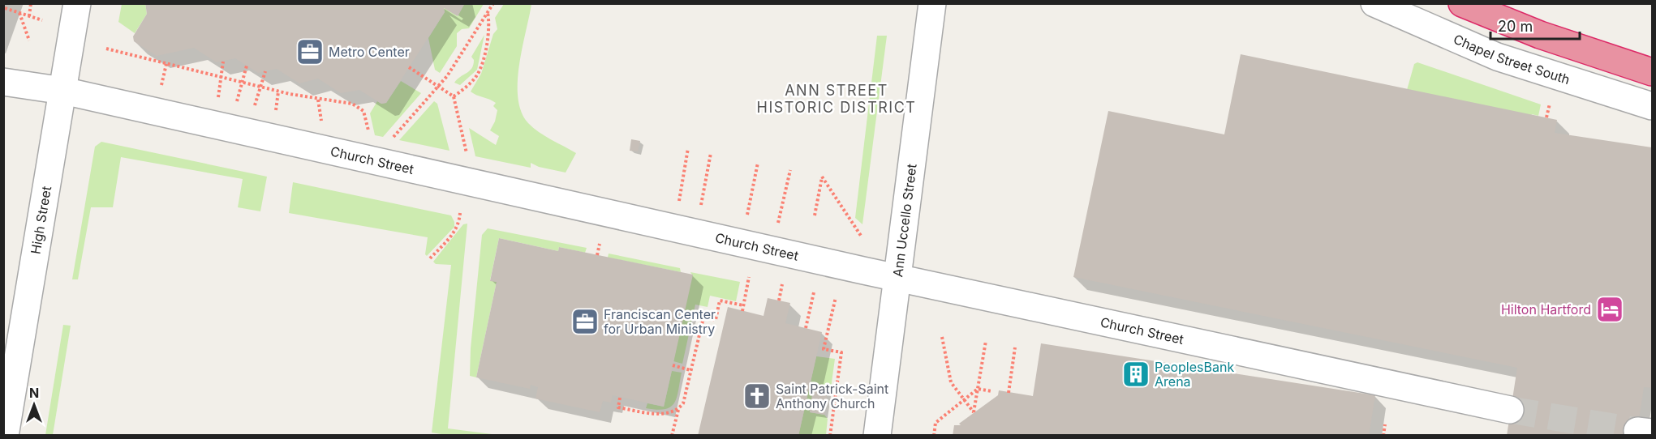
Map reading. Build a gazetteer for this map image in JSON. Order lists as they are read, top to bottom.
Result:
{
  "streets": {
    "street": [
      "Chapel Street South",
      "Church Street",
      "High Street",
      "Ann Uccello Street"
    ]
  },
  "crossings": [
    ["Church Street", "High Street"],
    ["Church Street", "Ann Uccello Street"]
  ],
  "districts": ["ANN STREET HISTORIC DISTRICT"],
  "places": {
    "office": ["Metro Center", "Franciscan Center for Urban Ministry"],
    "hotel": ["Hilton Hartford"],
    "building": ["PeoplesBank Arena"],
    "church": ["Saint Patrick-Saint Anthony Church"]
  },
  "scale_bar": "20 m",
  "north": "top"
}
